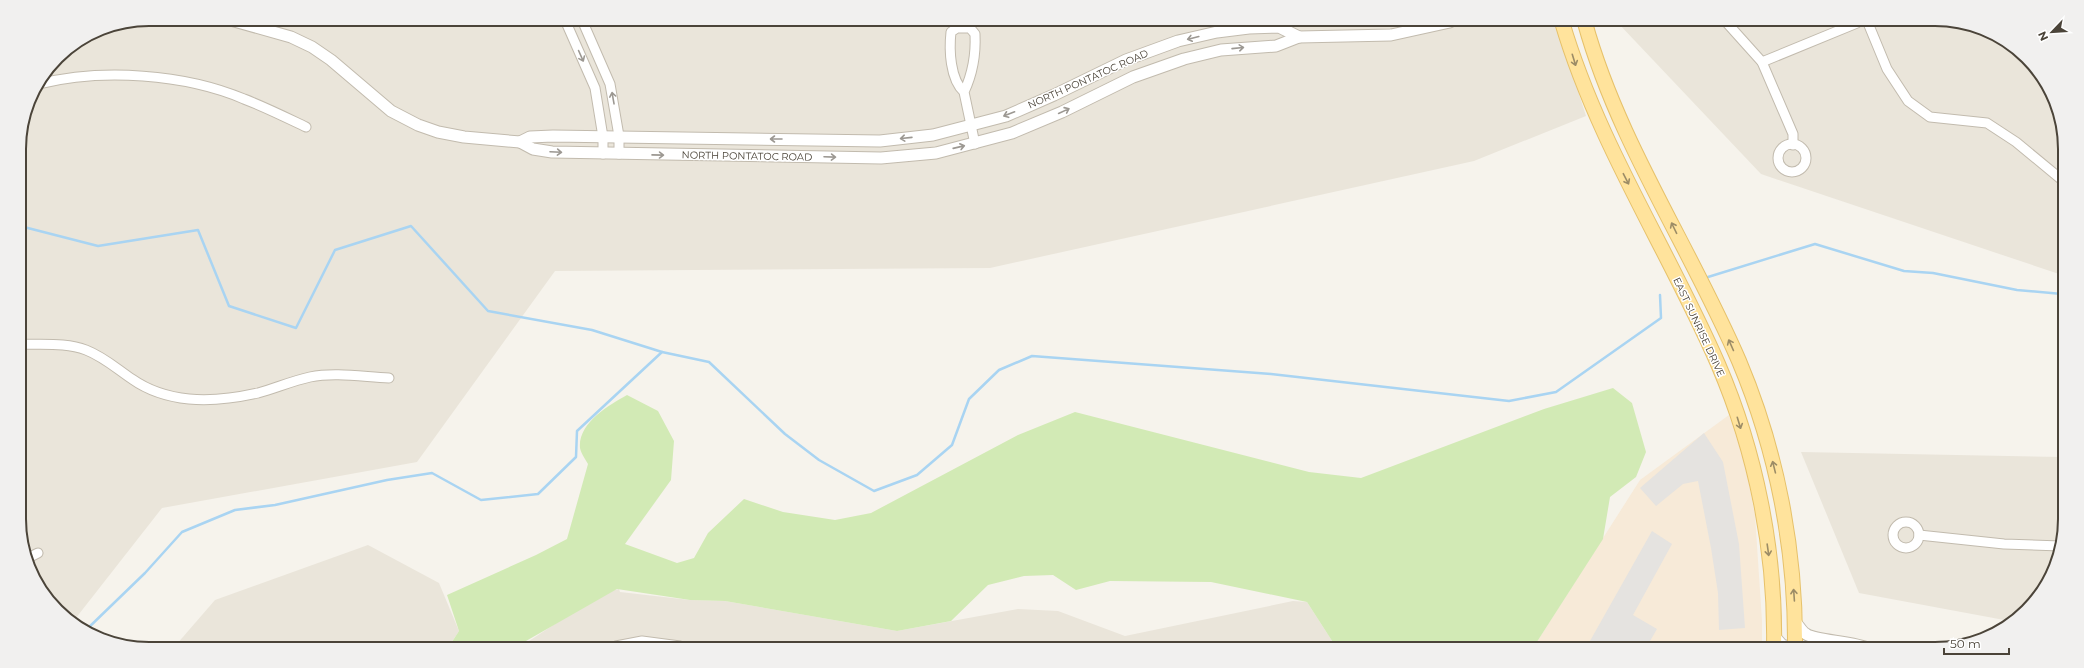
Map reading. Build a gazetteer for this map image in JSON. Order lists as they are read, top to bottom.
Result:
{
  "streets": {
    "main road": ["EAST SUNRISE DRIVE"],
    "street": ["NORTH PONTATOC ROAD"]
  },
  "scale_bar": "50 m",
  "north": "bottom left"
}
